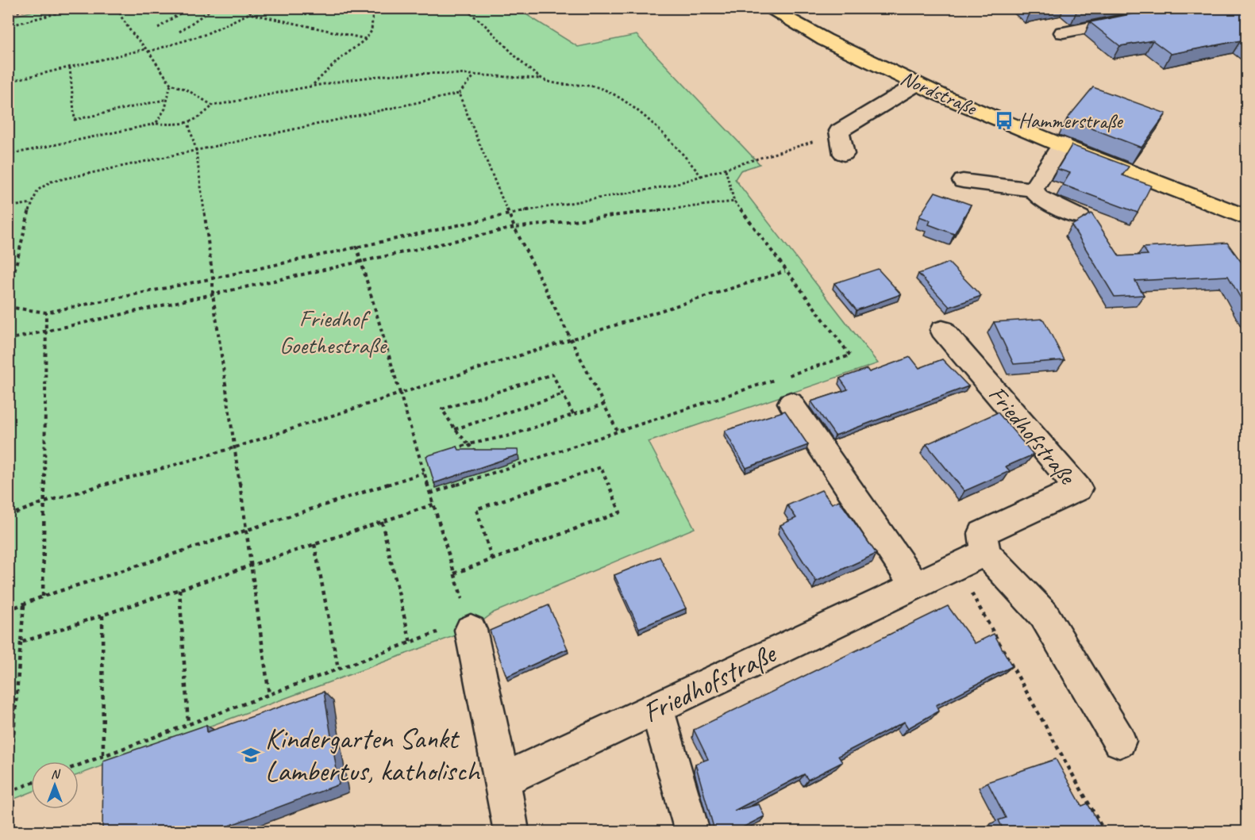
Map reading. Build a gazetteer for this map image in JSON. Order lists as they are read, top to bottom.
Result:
{
  "streets": {
    "main road": ["Nordstraße"],
    "street": ["Friedhofstraße"]
  },
  "parks": ["Friedhof Goethestraße"],
  "places": {
    "bus stop": ["Hammerstraße"],
    "school or university": ["Kindergarten Sankt Lambertus, katholisch"]
  },
  "north": "top"
}
